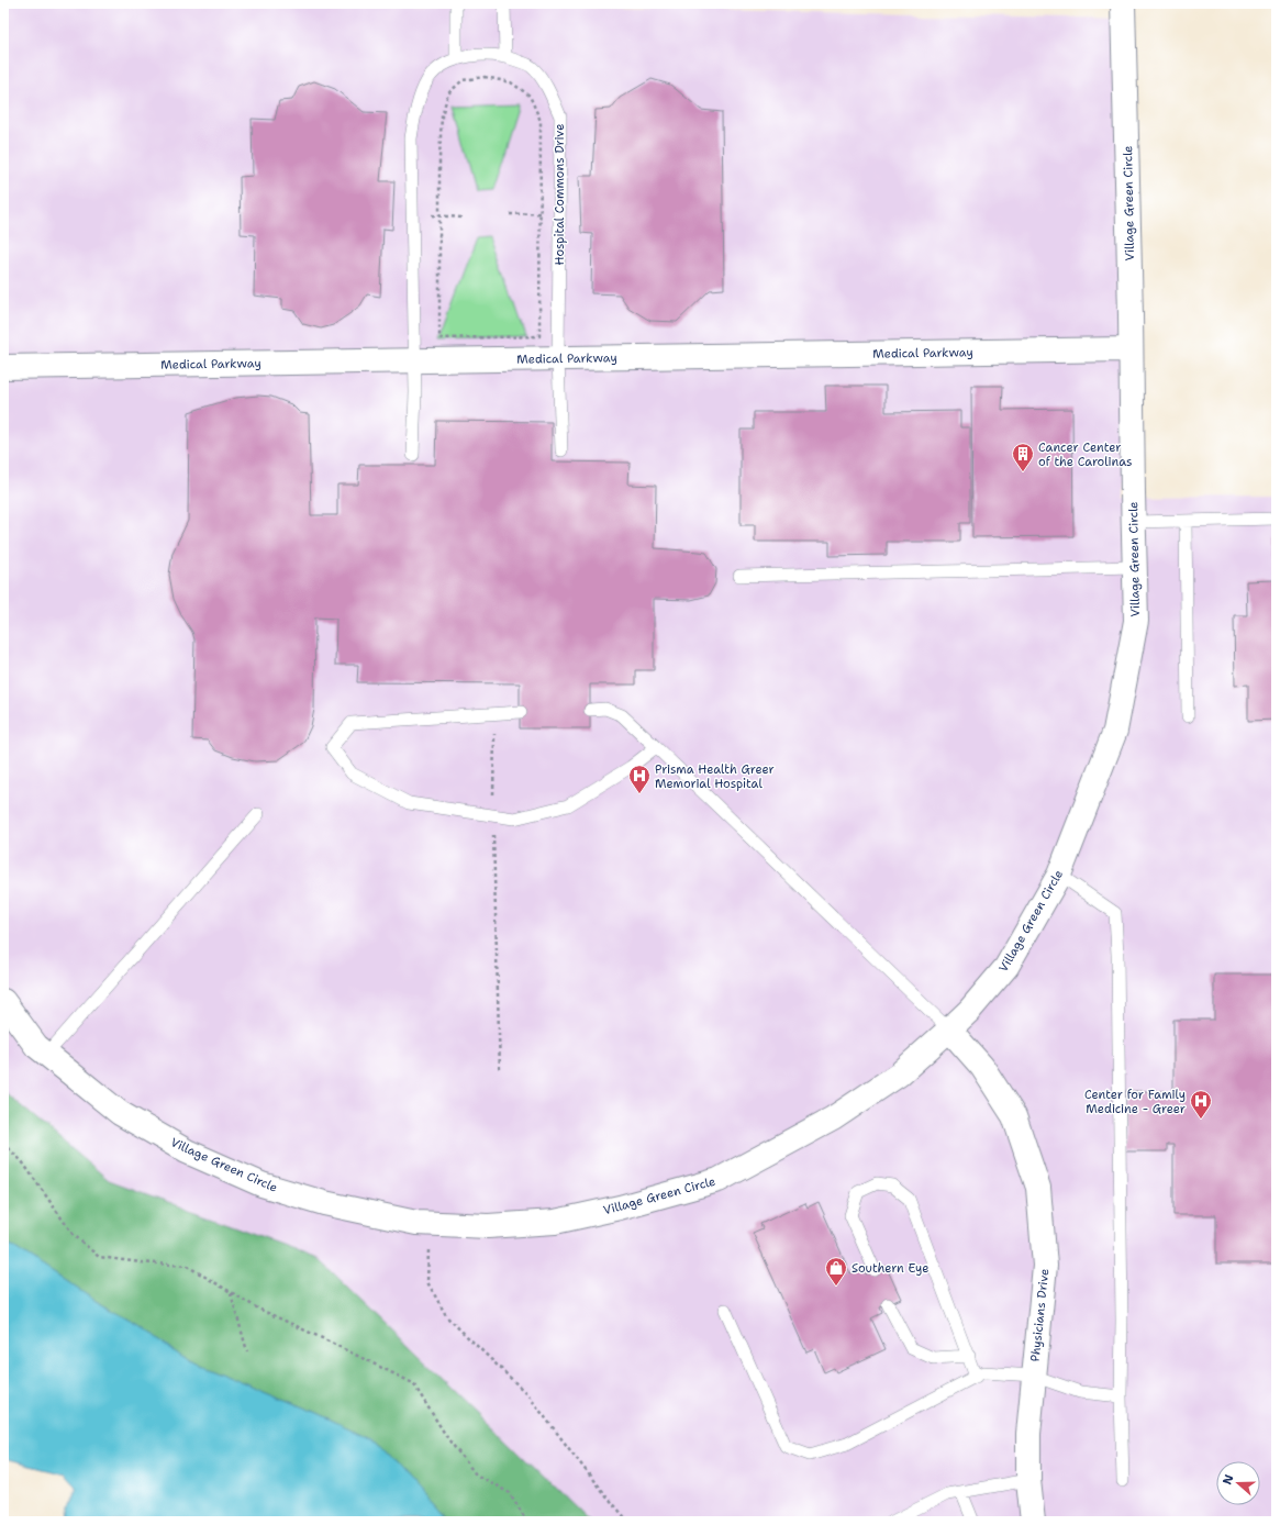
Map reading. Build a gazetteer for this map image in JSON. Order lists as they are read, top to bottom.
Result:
{
  "streets": {
    "street": ["Village Green Circle", "Medical Parkway", "Physicians Drive"],
    "lane": ["Hospital Commons Drive"]
  },
  "crossings": [
    ["Hospital Commons Drive", "Medical Parkway"],
    ["Village Green Circle", "Medical Parkway"],
    ["Village Green Circle", "Physicians Drive"]
  ],
  "places": {
    "building": ["Cancer Center of the Carolinas"],
    "hospital": ["Prisma Health Greer Memorial Hospital", "Center for Family Medicine - Greer"],
    "shop": ["Southern Eye"]
  },
  "north": "left"
}
